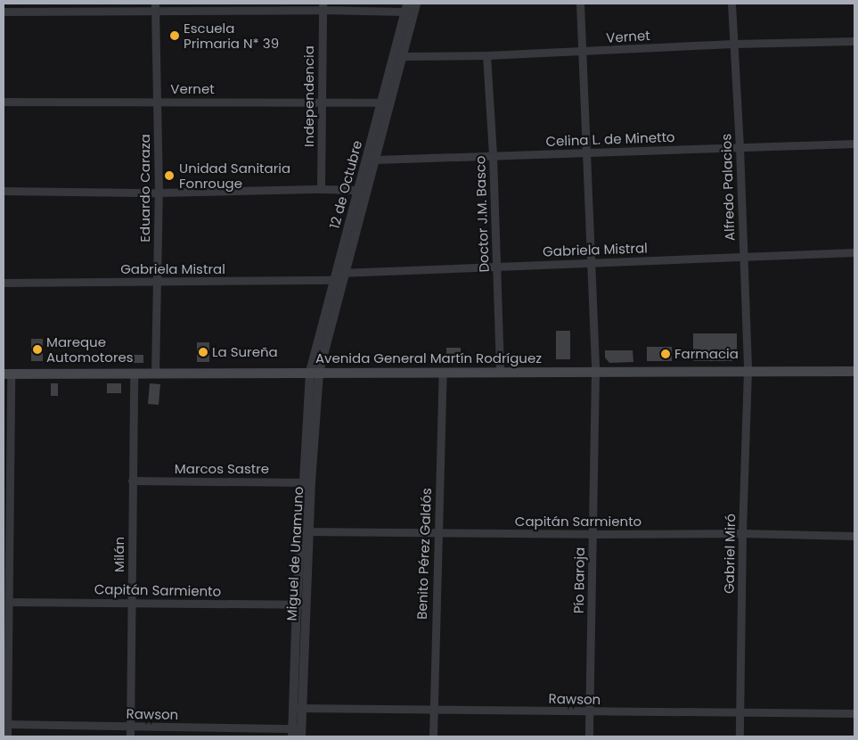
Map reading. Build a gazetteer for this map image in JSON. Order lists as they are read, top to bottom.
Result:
{
  "streets": {
    "main road": ["Avenida General Martín Rodríguez"],
    "street": [
      "Vernet",
      "Independencia",
      "Celina L. de Minetto",
      "12 de Octubre",
      "Alfredo Palacios",
      "Eduardo Caraza",
      "Doctor J.M. Basco",
      "Gabriela Mistral",
      "Marcos Sastre",
      "Capitán Sarmiento",
      "Miguel de Unamuno",
      "Benito Pérez Galdós",
      "Gabriel Miró",
      "Milán",
      "Pío Baroja",
      "Rawson"
    ]
  },
  "crossings": [
    ["Vernet", "Independencia"],
    ["Vernet", "12 de Octubre"],
    ["Vernet", "Alfredo Palacios"],
    ["Vernet", "Eduardo Caraza"],
    ["Vernet", "Doctor J.M. Basco"],
    ["Vernet", "Pío Baroja"],
    ["Celina L. de Minetto", "12 de Octubre"],
    ["Celina L. de Minetto", "Alfredo Palacios"],
    ["Celina L. de Minetto", "Doctor J.M. Basco"],
    ["Celina L. de Minetto", "Pío Baroja"],
    ["12 de Octubre", "Gabriela Mistral"],
    ["12 de Octubre", "Avenida General Martín Rodríguez"],
    ["12 de Octubre", "Miguel de Unamuno"],
    ["Alfredo Palacios", "Gabriela Mistral"],
    ["Alfredo Palacios", "Avenida General Martín Rodríguez"],
    ["Alfredo Palacios", "Gabriel Miró"],
    ["Eduardo Caraza", "Gabriela Mistral"],
    ["Eduardo Caraza", "Avenida General Martín Rodríguez"],
    ["Doctor J.M. Basco", "Gabriela Mistral"],
    ["Doctor J.M. Basco", "Avenida General Martín Rodríguez"],
    ["Gabriela Mistral", "Pío Baroja"],
    ["Avenida General Martín Rodríguez", "Miguel de Unamuno"],
    ["Avenida General Martín Rodríguez", "Benito Pérez Galdós"],
    ["Avenida General Martín Rodríguez", "Gabriel Miró"],
    ["Avenida General Martín Rodríguez", "Milán"],
    ["Avenida General Martín Rodríguez", "Pío Baroja"],
    ["Marcos Sastre", "Miguel de Unamuno"],
    ["Marcos Sastre", "Milán"],
    ["Capitán Sarmiento", "Miguel de Unamuno"],
    ["Capitán Sarmiento", "Benito Pérez Galdós"],
    ["Capitán Sarmiento", "Gabriel Miró"],
    ["Capitán Sarmiento", "Milán"],
    ["Capitán Sarmiento", "Pío Baroja"],
    ["Miguel de Unamuno", "Rawson"],
    ["Benito Pérez Galdós", "Rawson"],
    ["Gabriel Miró", "Rawson"],
    ["Milán", "Rawson"],
    ["Pío Baroja", "Rawson"]
  ],
  "places": [
    "Escuela Primaria N* 39",
    "Unidad Sanitaria Fonrouge",
    "Mareque Automotores",
    "La Sureña",
    "Farmacia"
  ]
}
